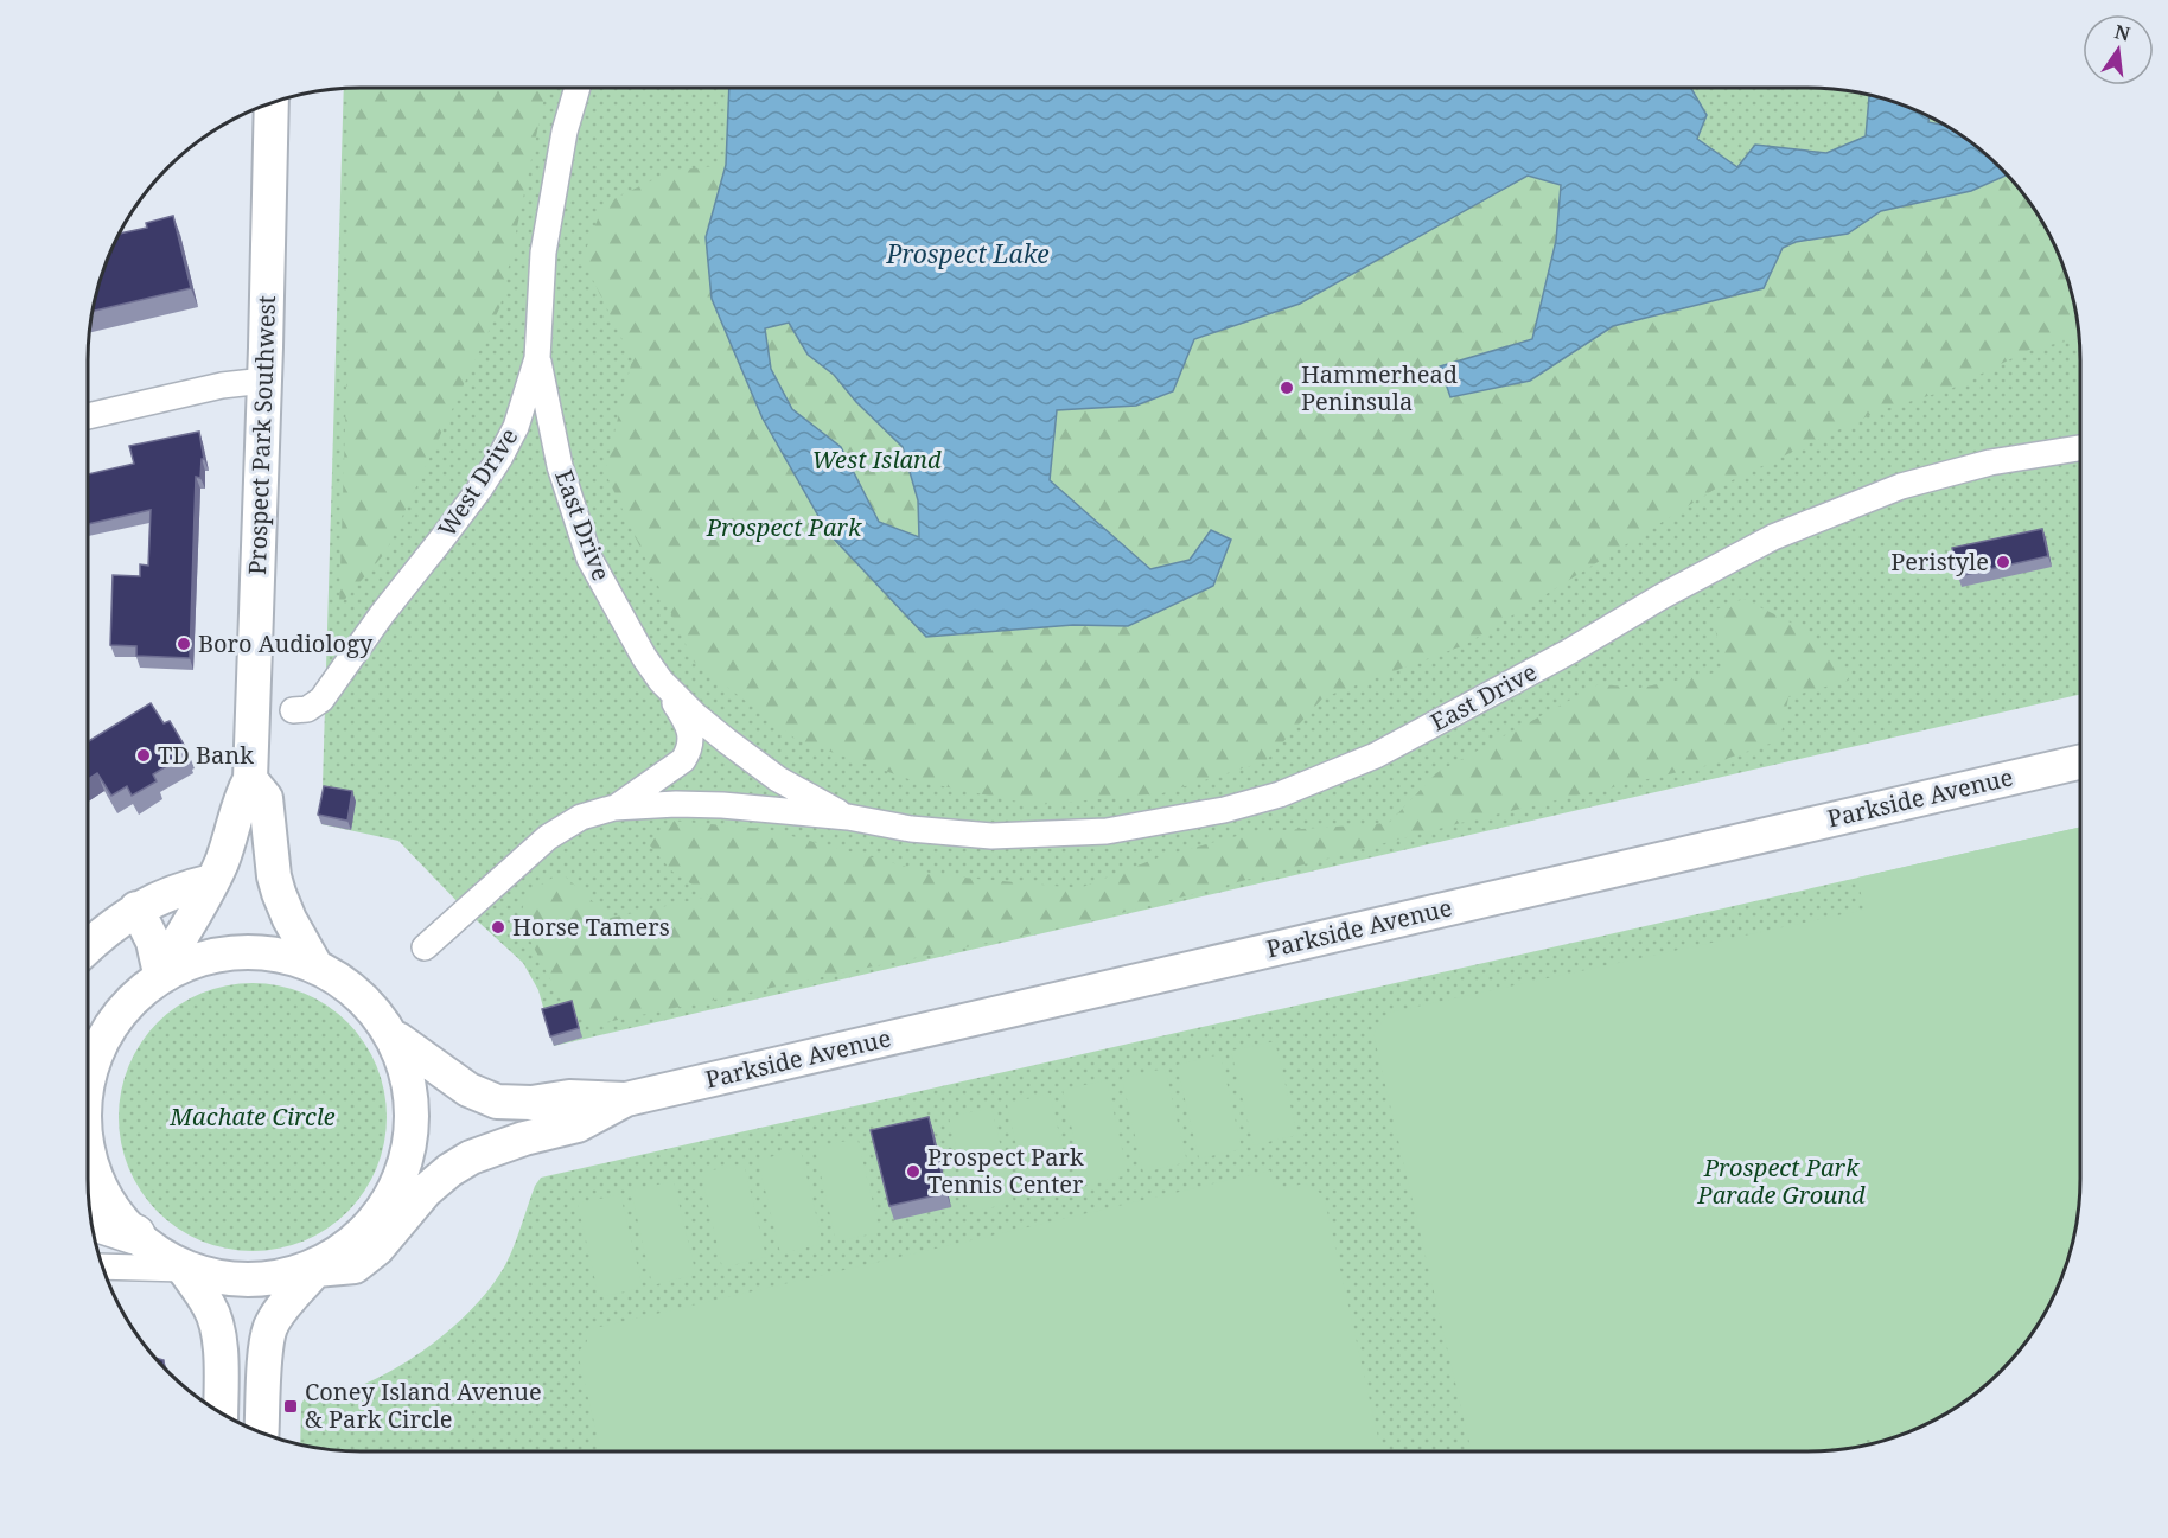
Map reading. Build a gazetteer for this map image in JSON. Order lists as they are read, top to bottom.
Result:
{
  "streets": {
    "main road": ["Prospect Park Southwest", "Parkside Avenue"],
    "street": ["West Drive", "East Drive"]
  },
  "crossings": [
    ["West Drive", "East Drive"]
  ],
  "water": ["Prospect Lake"],
  "parks": [
    "West Island",
    "Prospect Park",
    "Machate Circle",
    "Prospect Park Parade Ground"
  ],
  "places": {
    "other": [
      "Hammerhead Peninsula",
      "Peristyle",
      "Boro Audiology",
      "TD Bank",
      "Horse Tamers",
      "Prospect Park Tennis Center"
    ],
    "transit": ["Coney Island Avenue & Park Circle"]
  },
  "north": "top"
}
